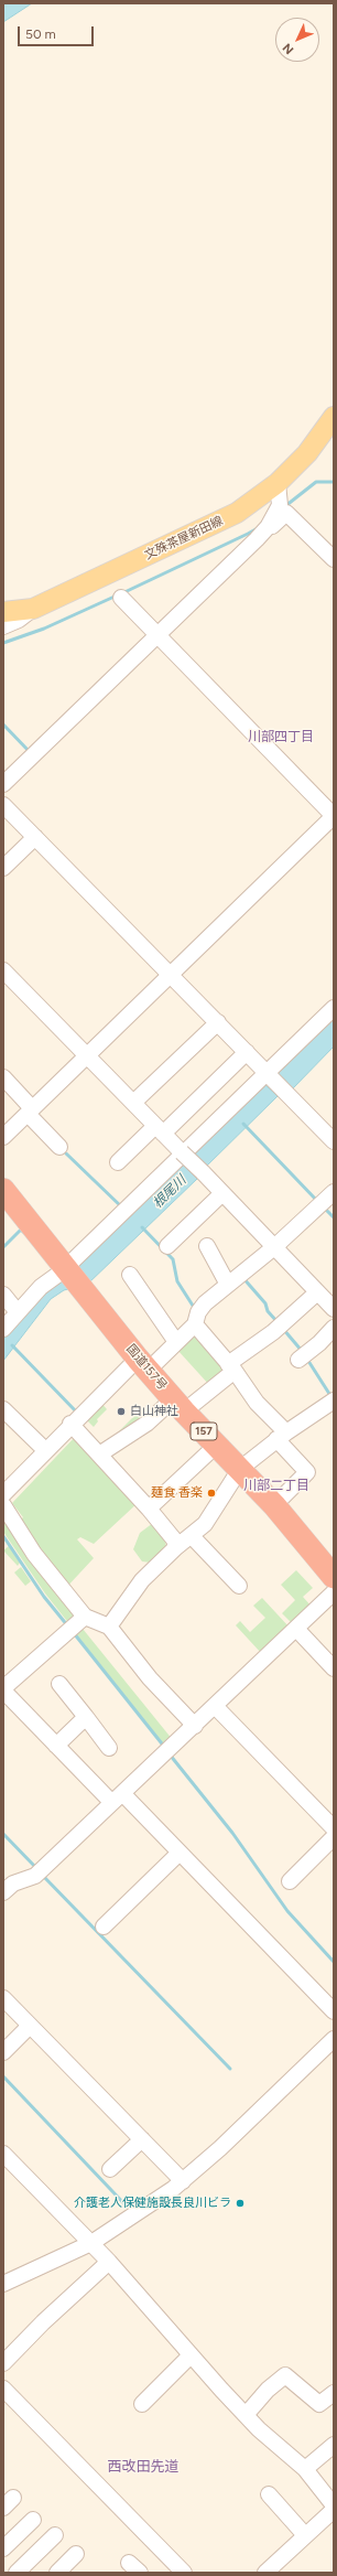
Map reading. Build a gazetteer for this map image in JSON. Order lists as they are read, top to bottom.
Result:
{
  "streets": {
    "highway": ["国道157号", "157"],
    "main road": ["文殊茶屋新田線"]
  },
  "districts": ["川部四丁目", "川部二丁目", "西改田先道"],
  "water": ["根尾川"],
  "places": ["白山神社", "麺食 香楽", "介護老人保健施設長良川ビラ"],
  "scale_bar": "50 m",
  "north": "bottom left"
}
